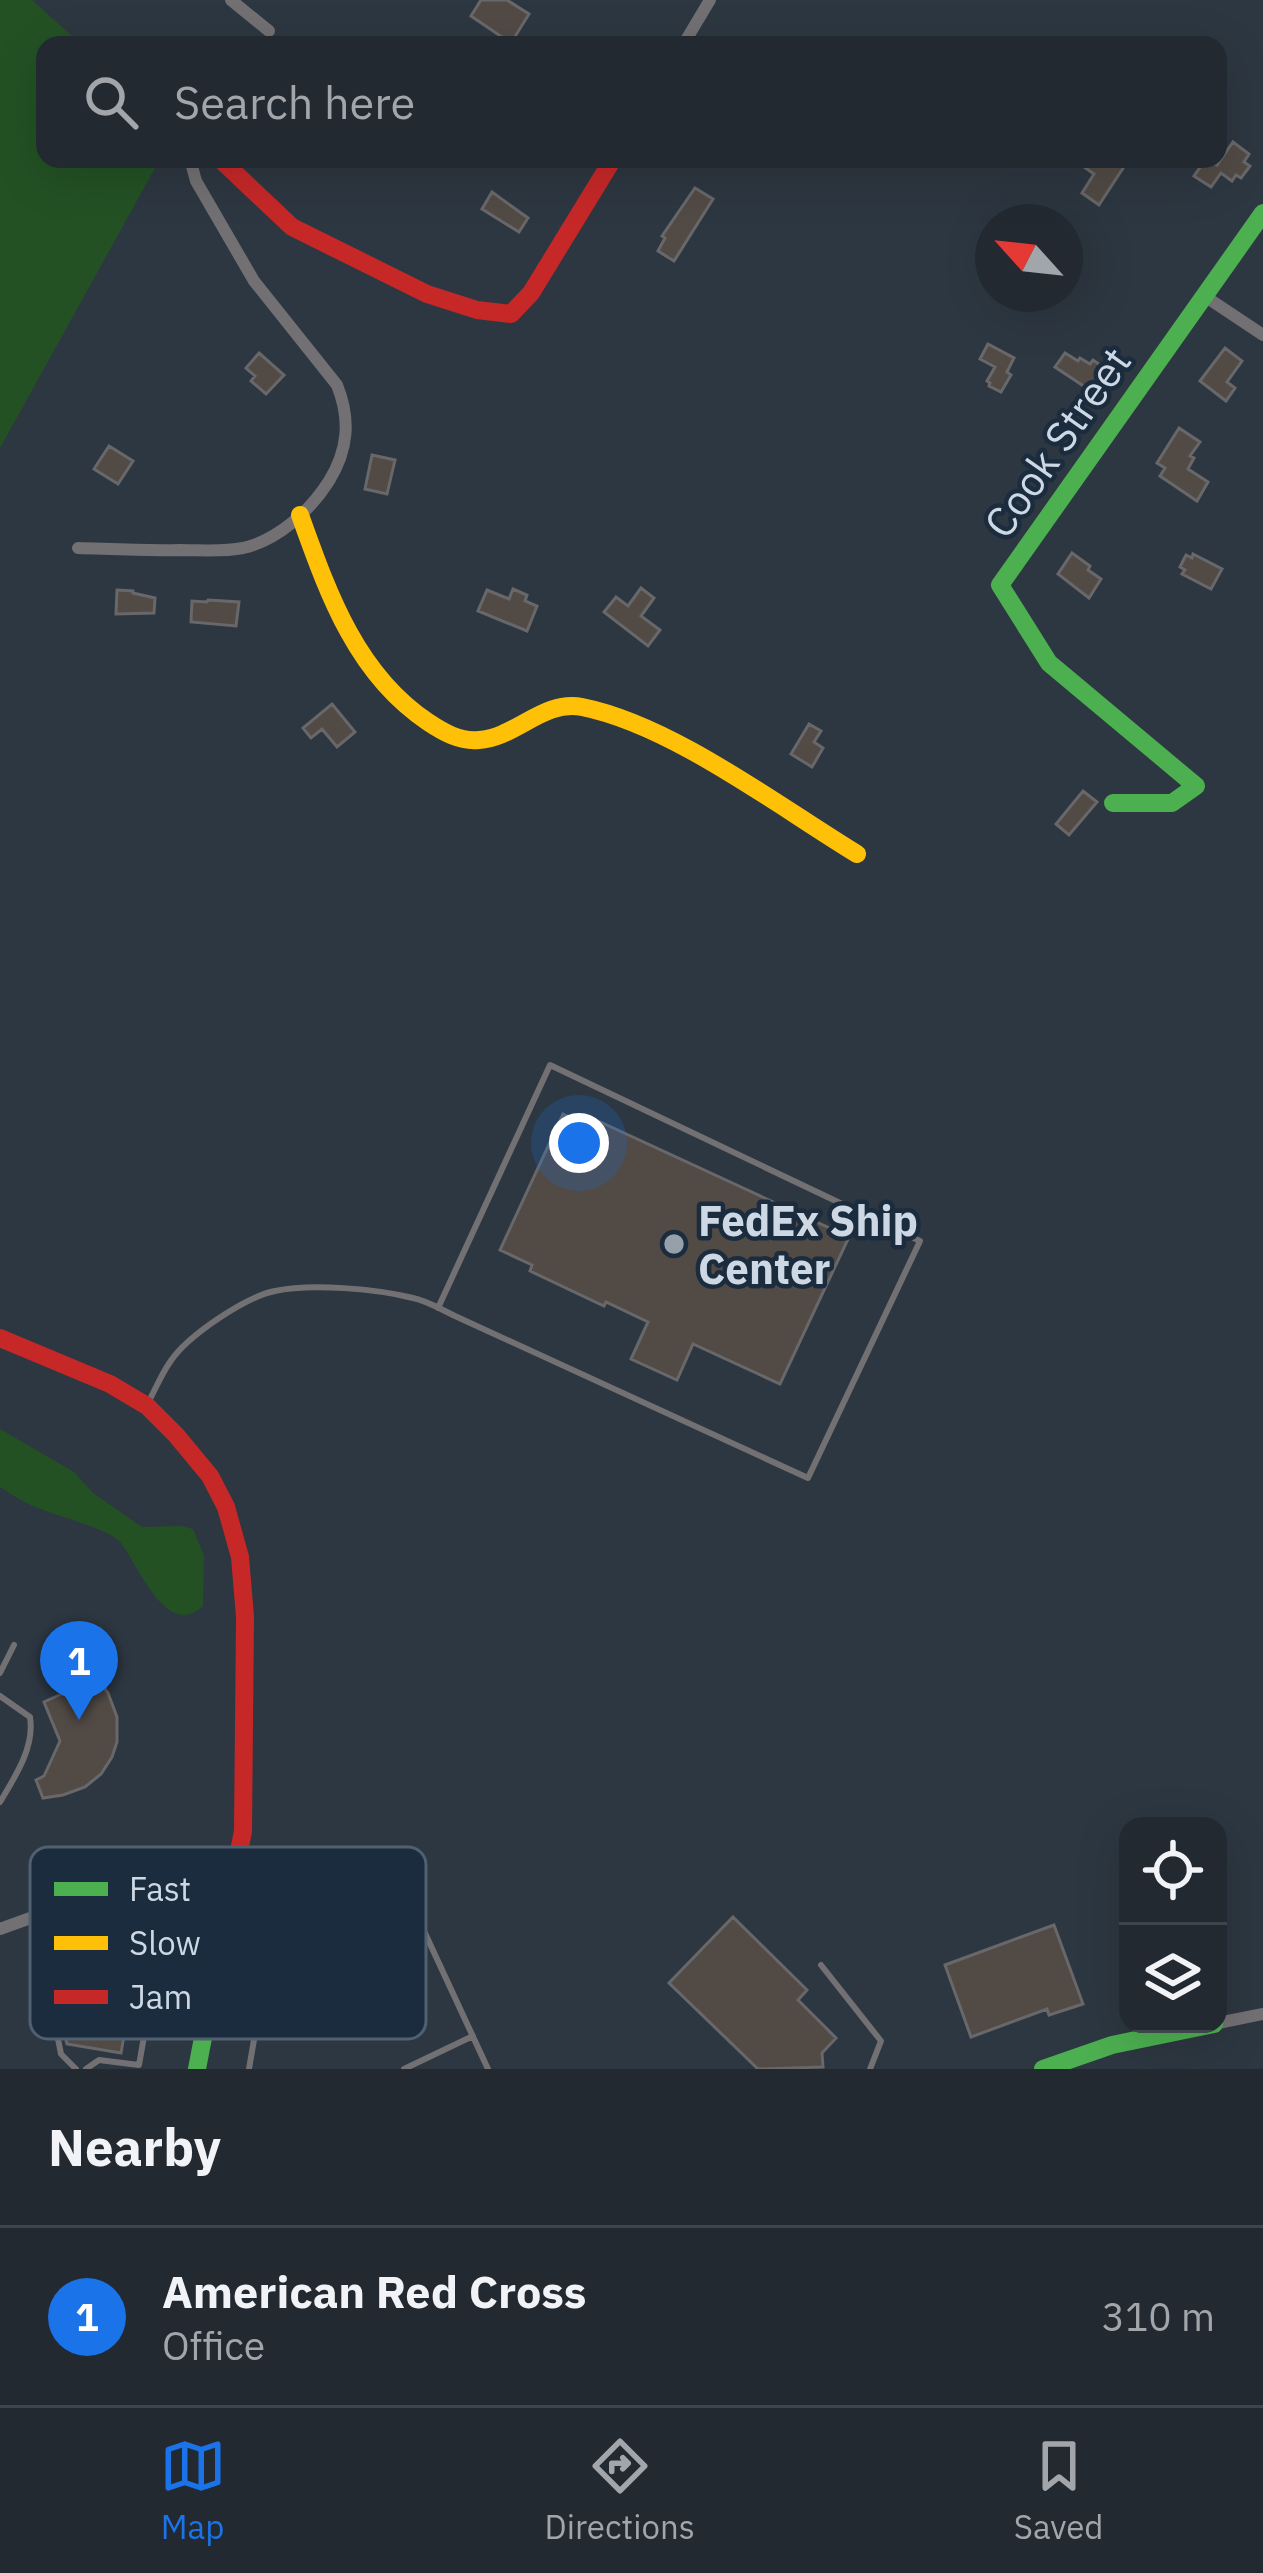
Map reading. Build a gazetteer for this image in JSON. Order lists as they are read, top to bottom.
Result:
{
  "streets": {
    "street": ["Cook Street"]
  },
  "places": ["FedEx Ship Center"],
  "legend": ["Fast", "Slow", "Jam"],
  "north": "top left",
  "page": {
    "search": "Search here",
    "pins": "1",
    "heading": "Nearby",
    "list": [
      {
        "mark": "1",
        "name": "American Red Cross",
        "note": "Office",
        "value": "310 m"
      }
    ],
    "nav": ["Map", "Directions", "Saved"]
  }
}
